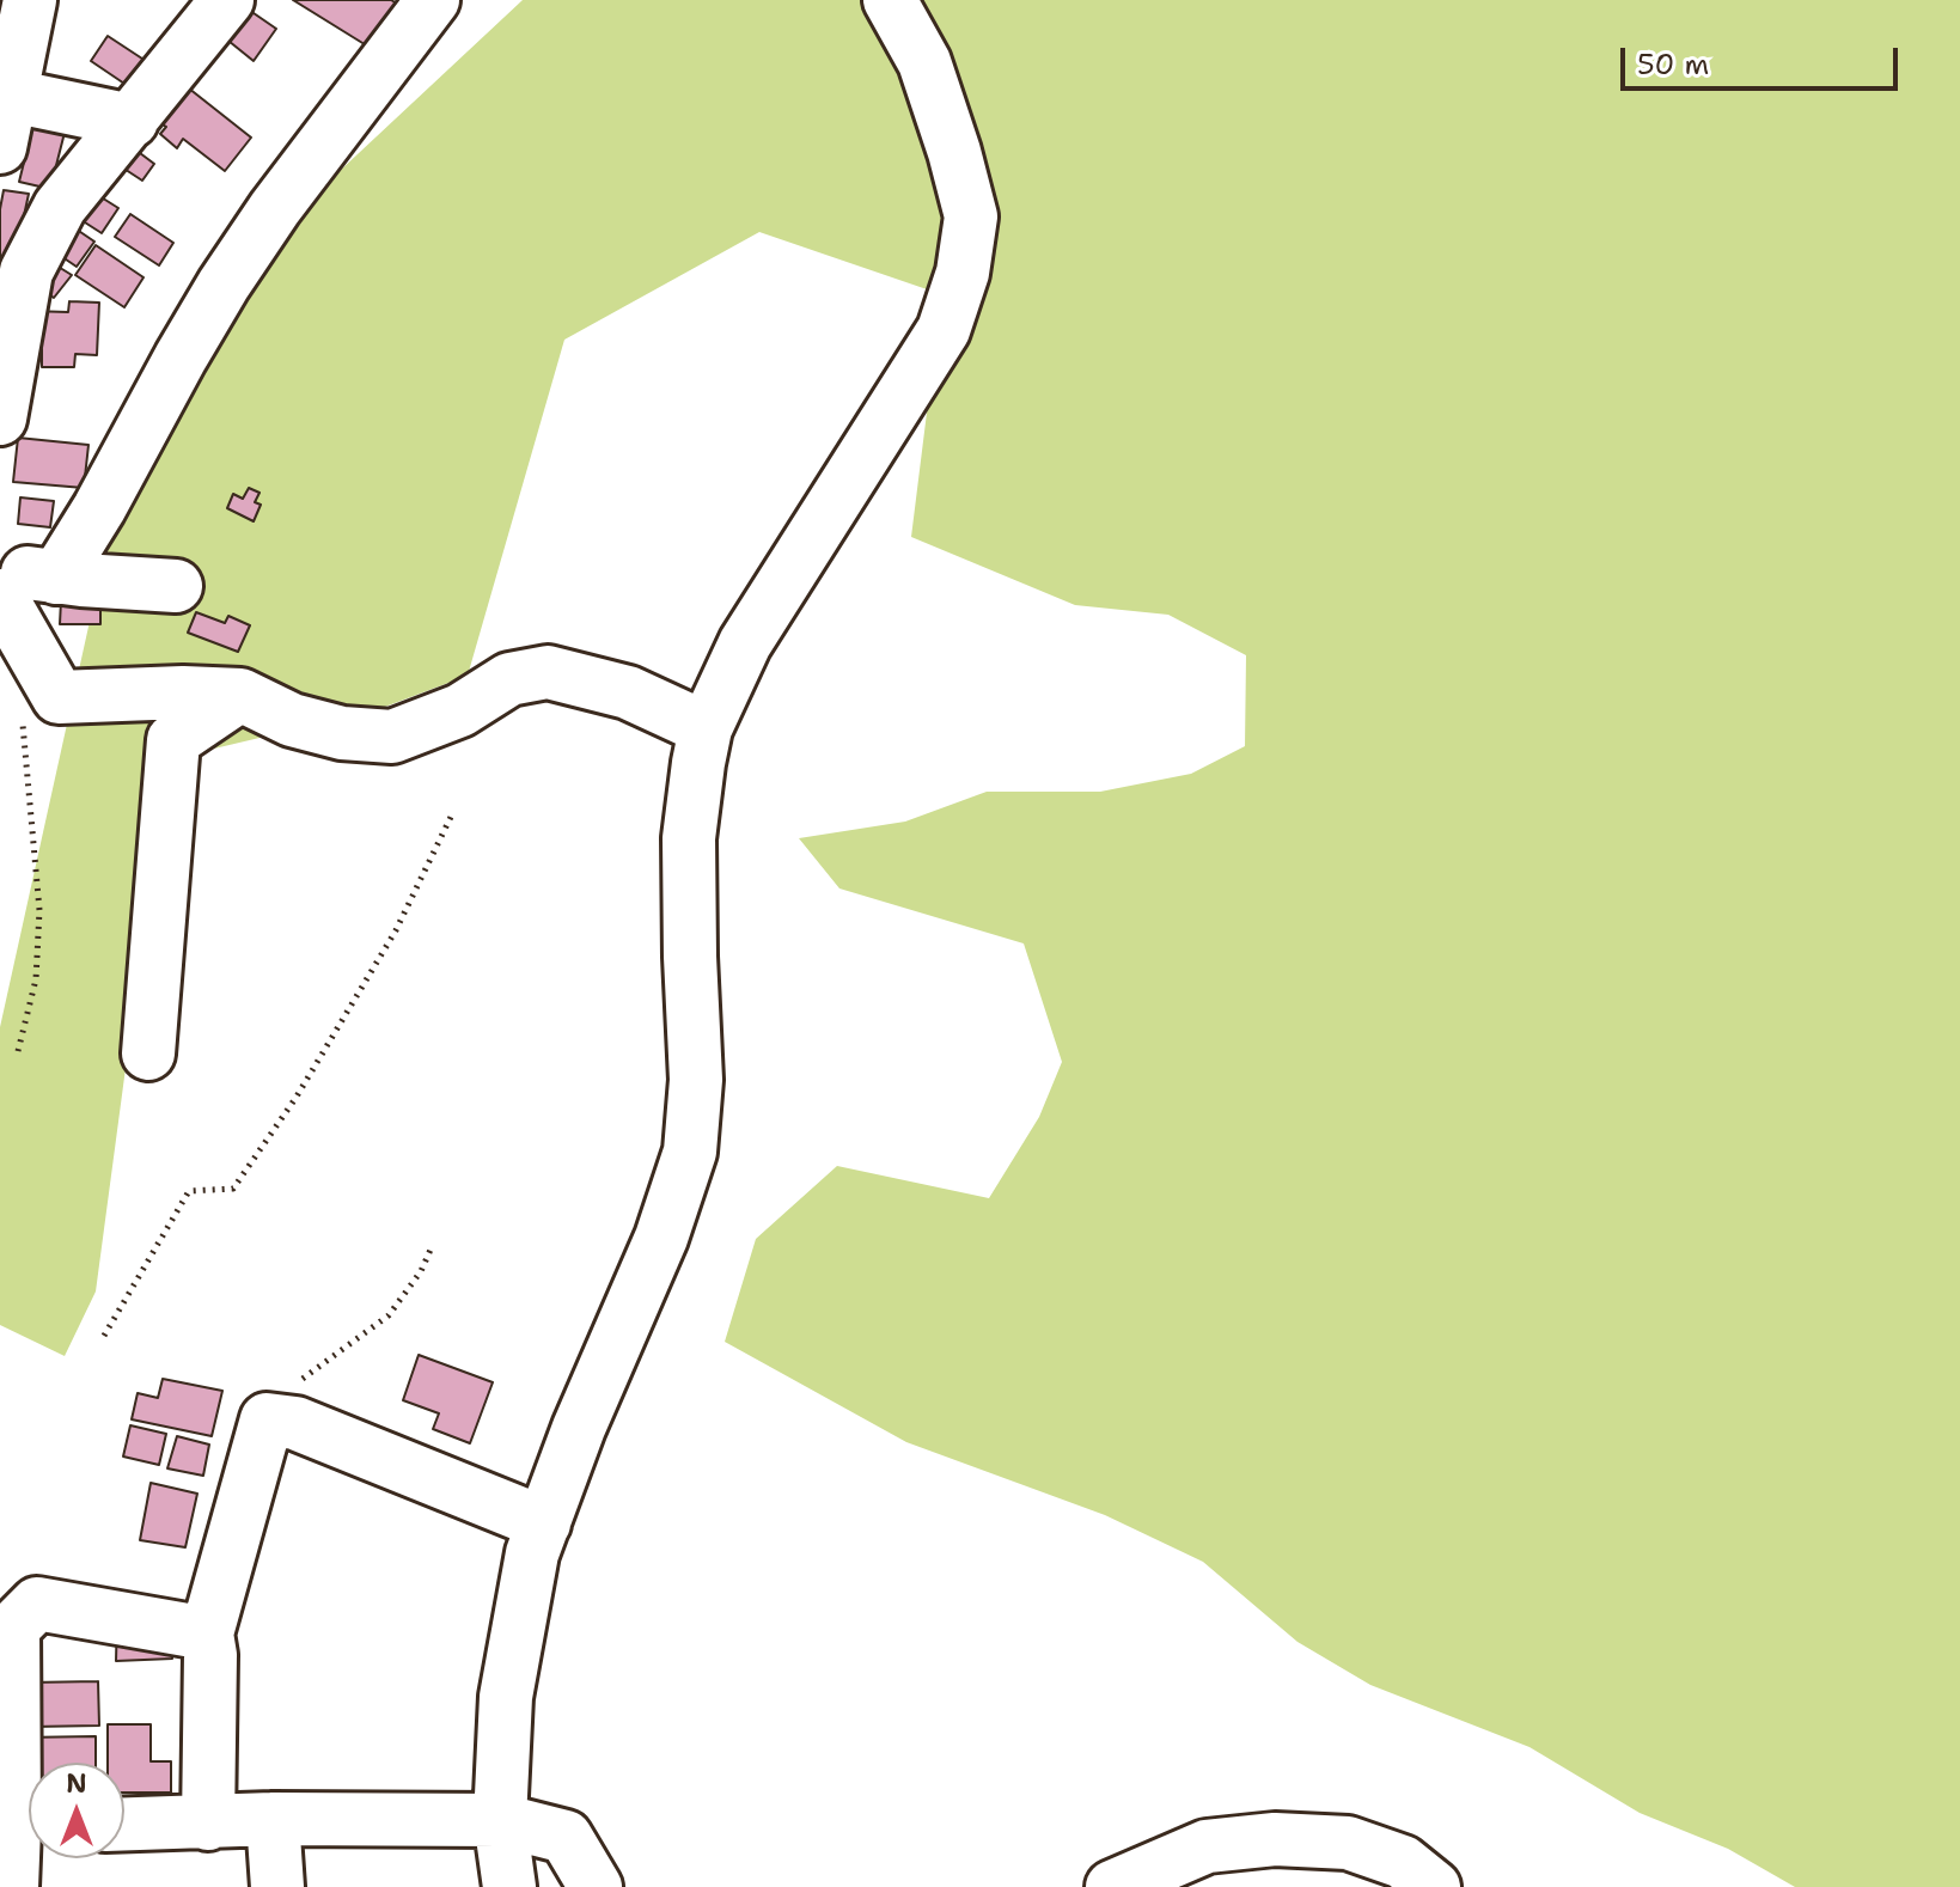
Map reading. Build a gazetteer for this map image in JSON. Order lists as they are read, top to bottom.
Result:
{
  "scale_bar": "50 m",
  "north": "top"
}
